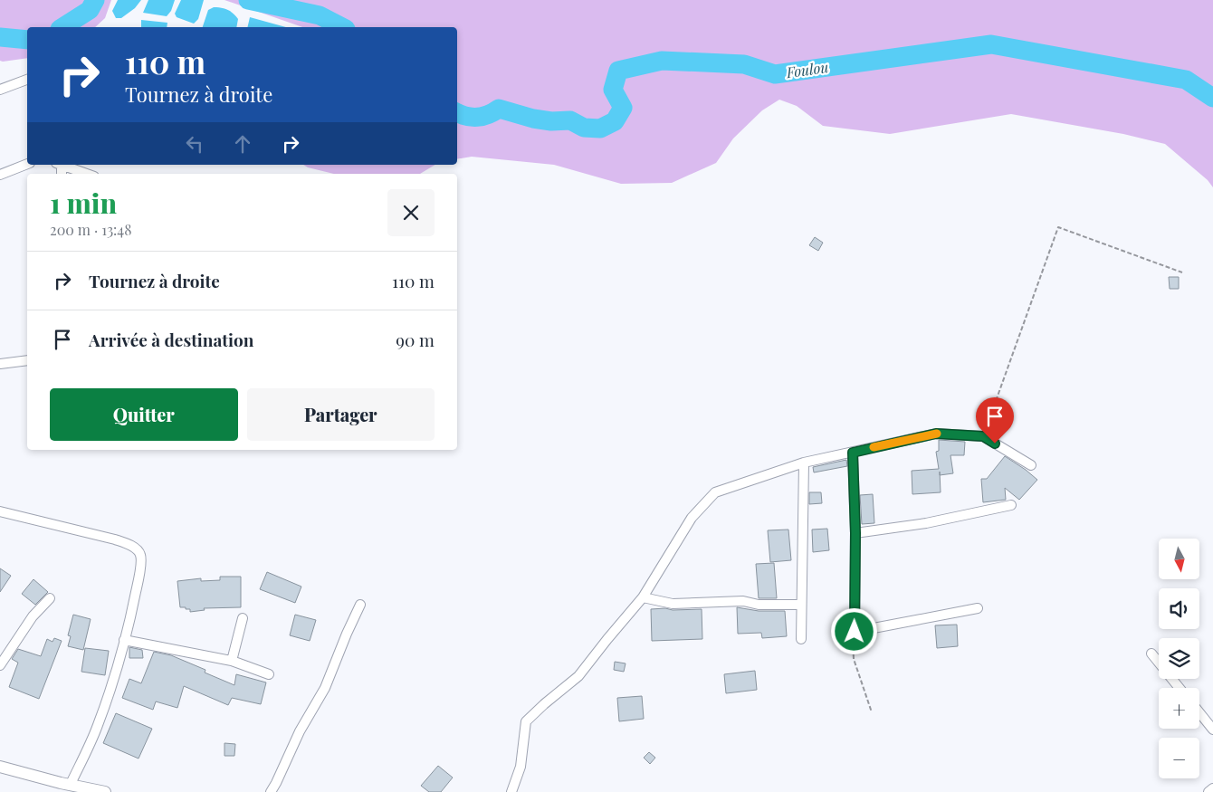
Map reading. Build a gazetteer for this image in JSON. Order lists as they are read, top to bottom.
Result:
{
  "water": ["Foulou"],
  "north": "bottom",
  "page": {
    "turn": ["110 m", "Tournez à droite"],
    "heading": ["1 min", "200 m · 13:48"],
    "list": [
      {
        "name": "Tournez à droite",
        "value": "110 m"
      },
      {
        "name": "Arrivée à destination",
        "value": "90 m"
      }
    ],
    "buttons": ["Quitter", "Partager"],
    "map_buttons": ["+", "−"]
  }
}
